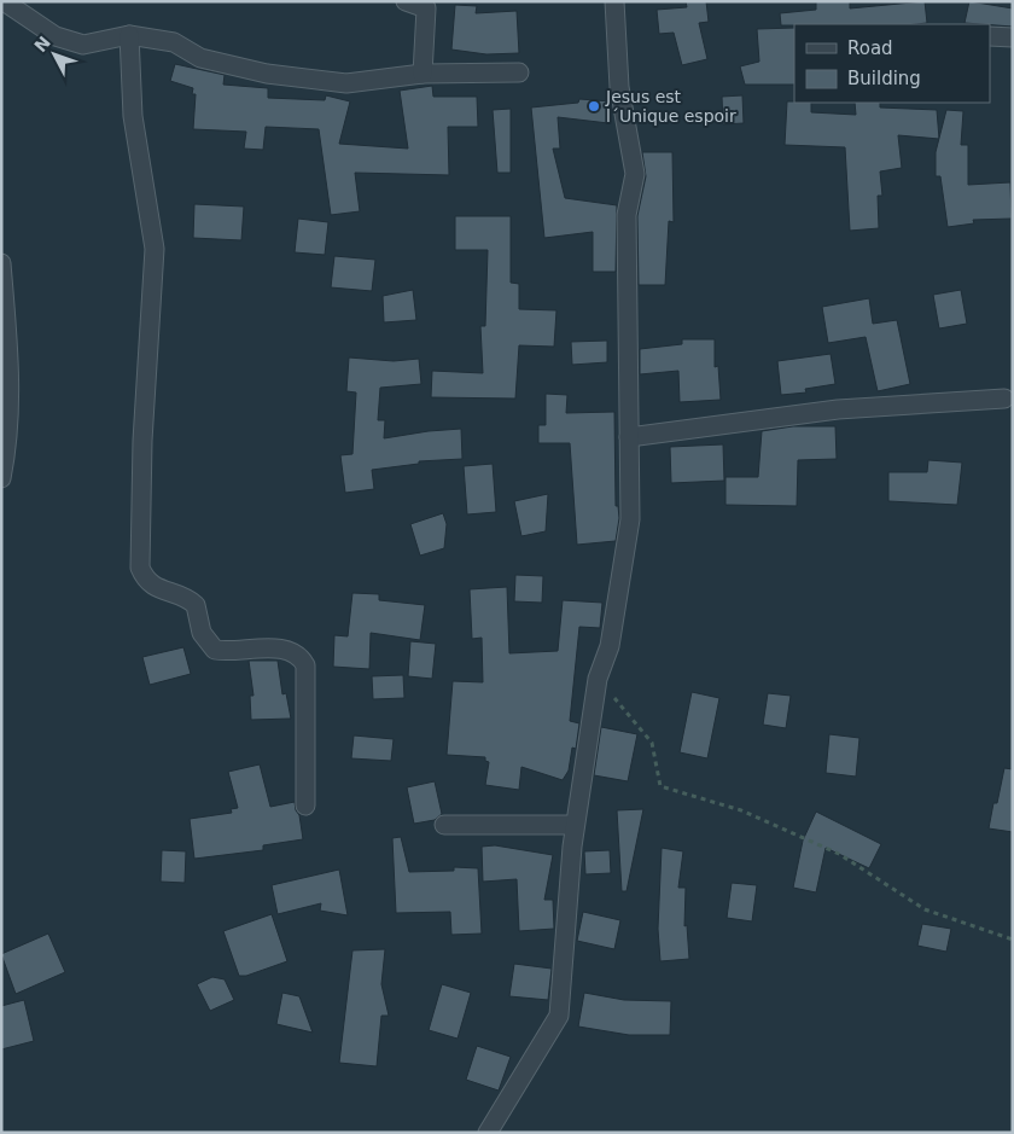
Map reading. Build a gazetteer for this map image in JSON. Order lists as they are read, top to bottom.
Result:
{
  "places": ["Jesus est l´Unique espoir"],
  "legend": ["Road", "Building"],
  "north": "top left"
}
